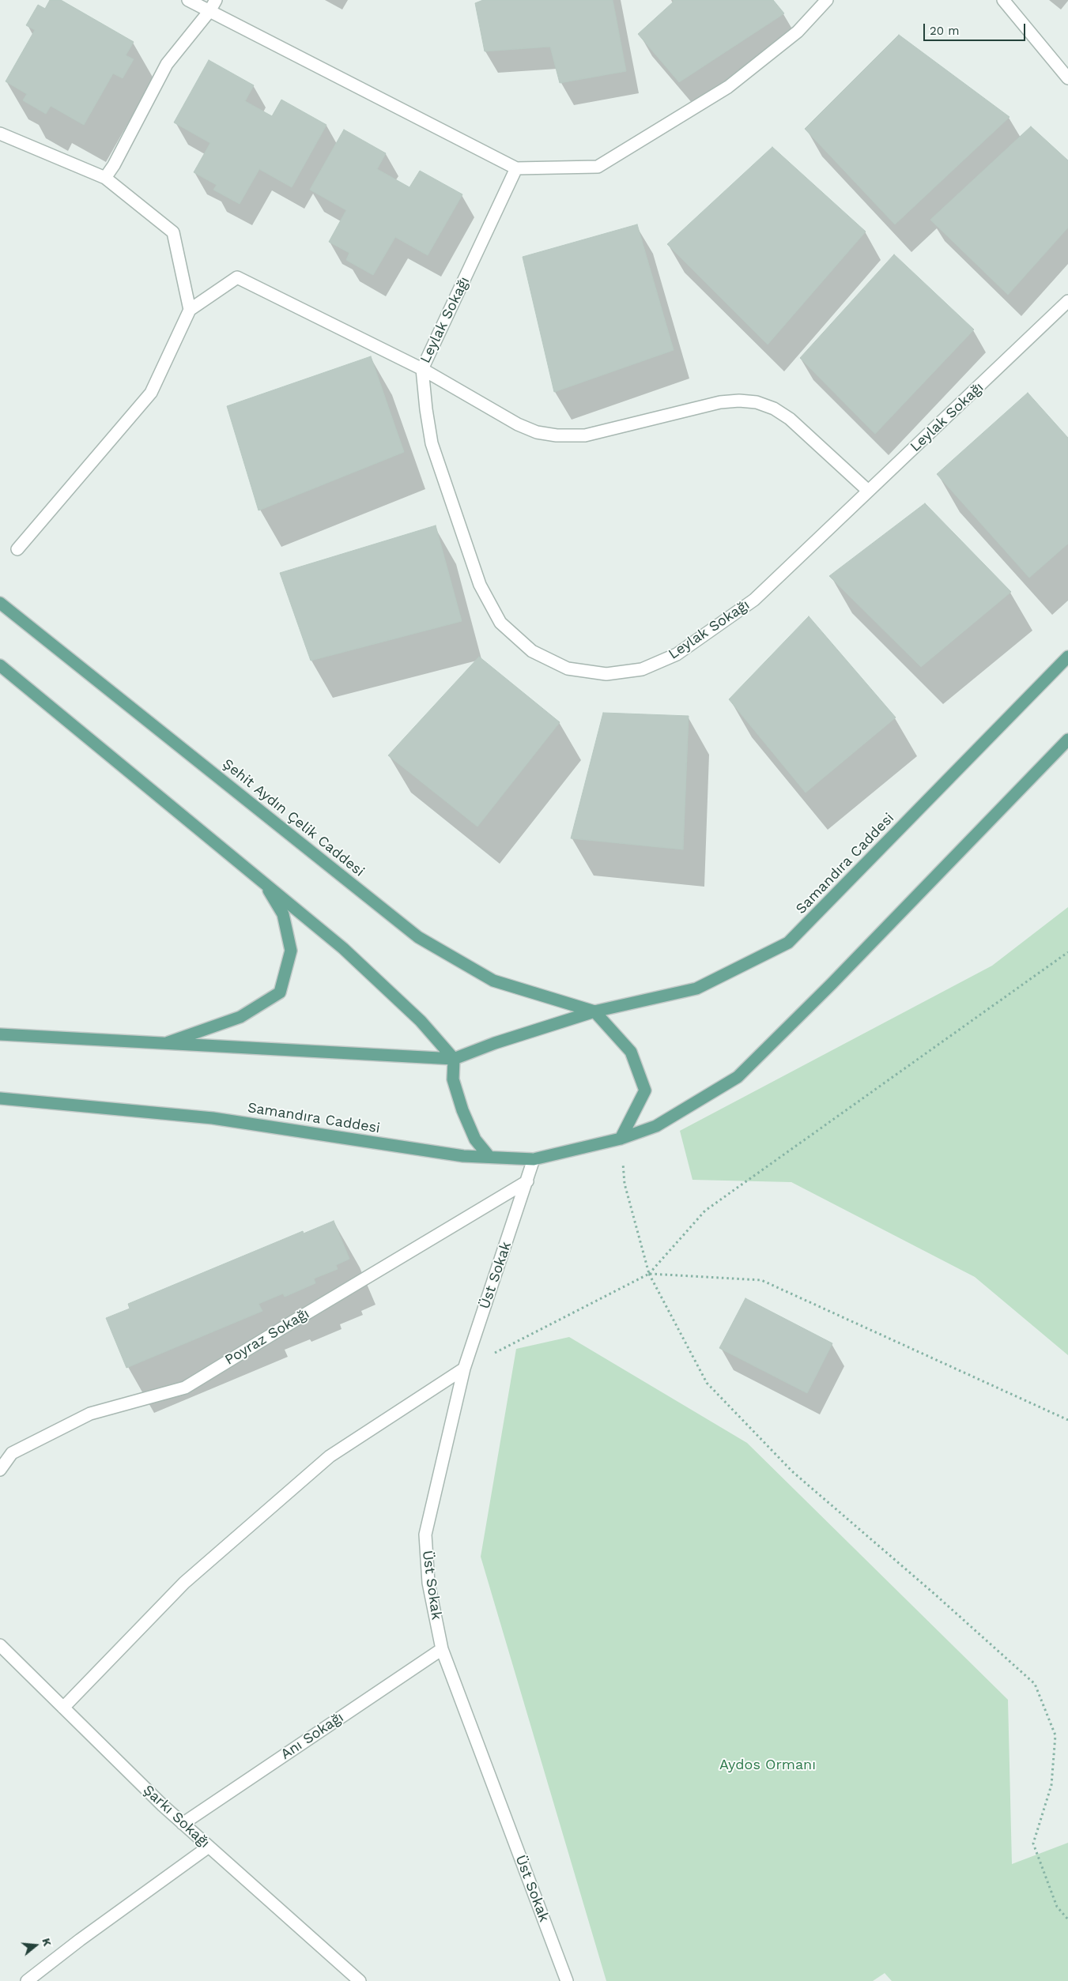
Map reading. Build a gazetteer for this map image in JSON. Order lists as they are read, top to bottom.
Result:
{
  "streets": {
    "main road": ["Şehit Aydın Çelik Caddesi", "Samandıra Caddesi"],
    "street": [
      "Leylak Sokağı",
      "Üst Sokak",
      "Poyraz Sokağı",
      "Anı Sokağı",
      "Şarkı Sokağı"
    ]
  },
  "crossings": [
    ["Şehit Aydın Çelik Caddesi", "Samandıra Caddesi"],
    ["Samandıra Caddesi", "Üst Sokak"],
    ["Üst Sokak", "Poyraz Sokağı"],
    ["Üst Sokak", "Anı Sokağı"],
    ["Anı Sokağı", "Şarkı Sokağı"]
  ],
  "parks": ["Aydos Ormanı"],
  "scale_bar": "20 m",
  "north": "right"
}
